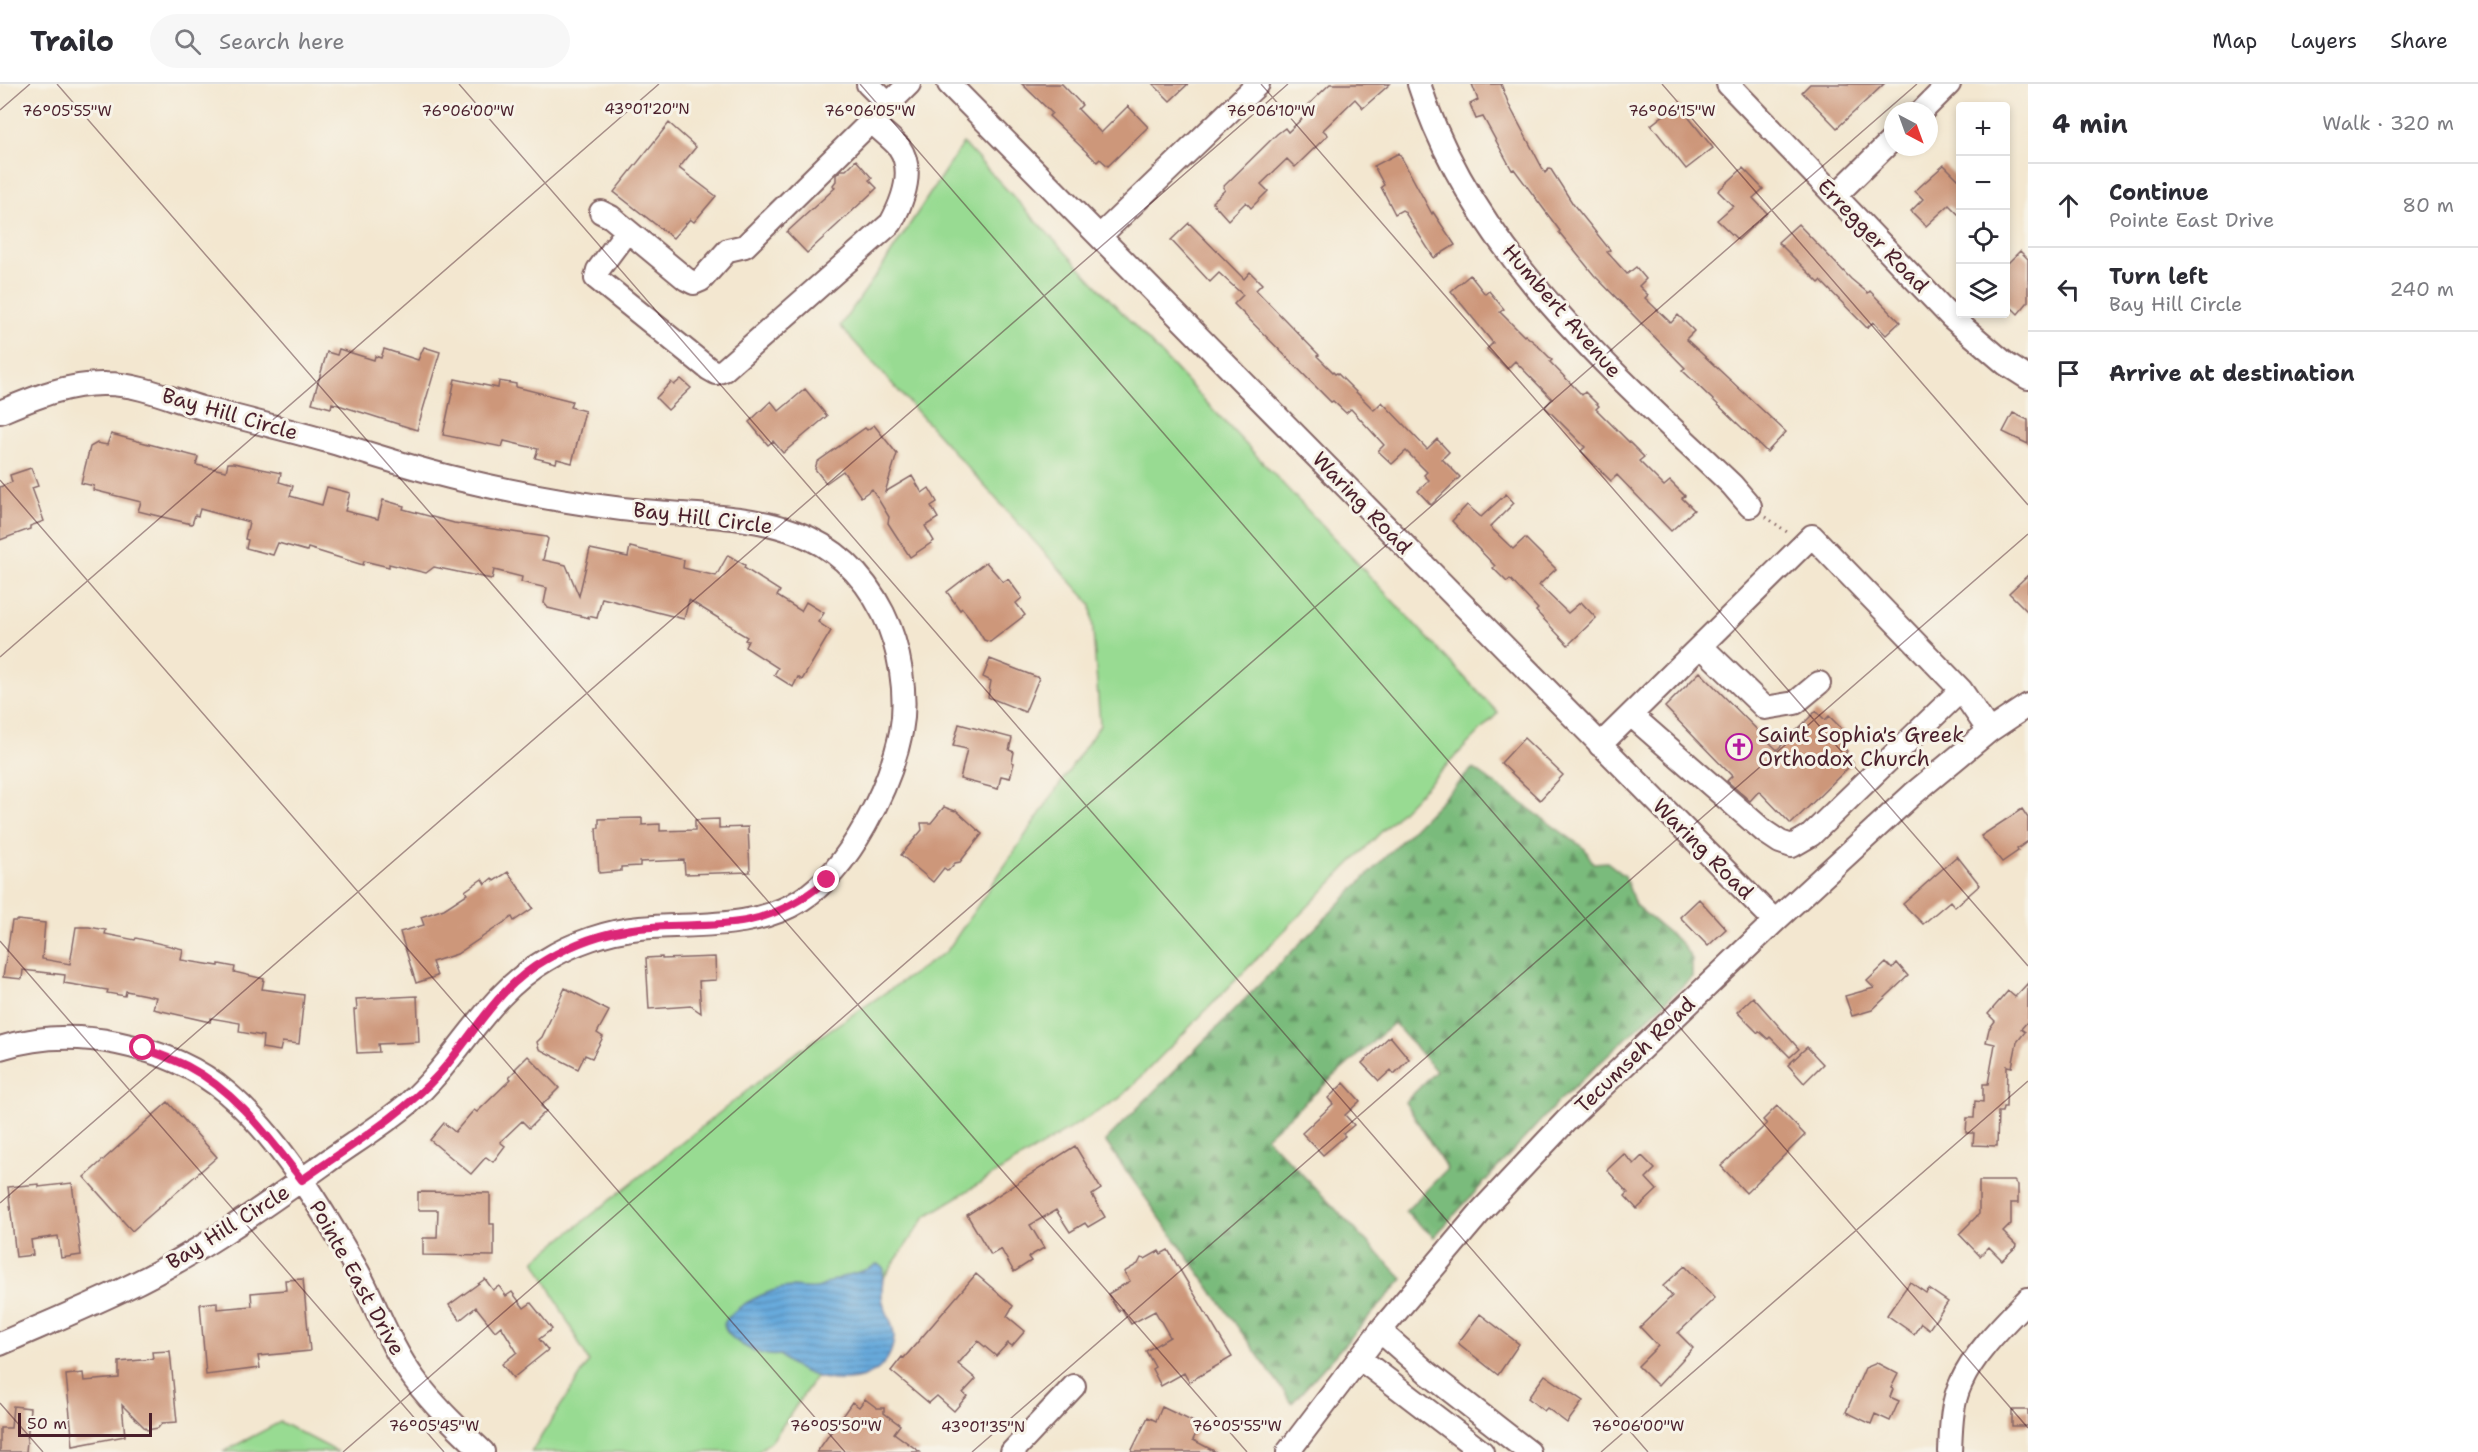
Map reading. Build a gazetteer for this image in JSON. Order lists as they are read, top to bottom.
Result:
{
  "streets": {
    "street": [
      "Erregger Road",
      "Humbert Avenue",
      "Bay Hill Circle",
      "Waring Road",
      "Tecumseh Road",
      "Pointe East Drive"
    ]
  },
  "crossings": [
    ["Bay Hill Circle", "Pointe East Drive"],
    ["Waring Road", "Tecumseh Road"]
  ],
  "places": {
    "church": ["Saint Sophia's Greek Orthodox Church"]
  },
  "scale_bar": "50 m",
  "north": "bottom right",
  "page": {
    "header": "Trailo",
    "search": "Search here",
    "nav": ["Map", "Layers", "Share"],
    "heading": ["4 min", "Walk · 320 m"],
    "map_buttons": ["+", "−"],
    "list": [
      ["Continue", "Pointe East Drive", "80 m"],
      ["Turn left", "Bay Hill Circle", "240 m"],
      "Arrive at destination"
    ],
    "scale": "50 m"
  },
  "coordinates": [
    "43°01'20\"N",
    "76°05'55\"W",
    "76°06'00\"W",
    "76°06'05\"W",
    "76°06'15\"W",
    "76°06'10\"W",
    "76°05'45\"W",
    "76°05'50\"W",
    "43°01'35\"N"
  ]
}
